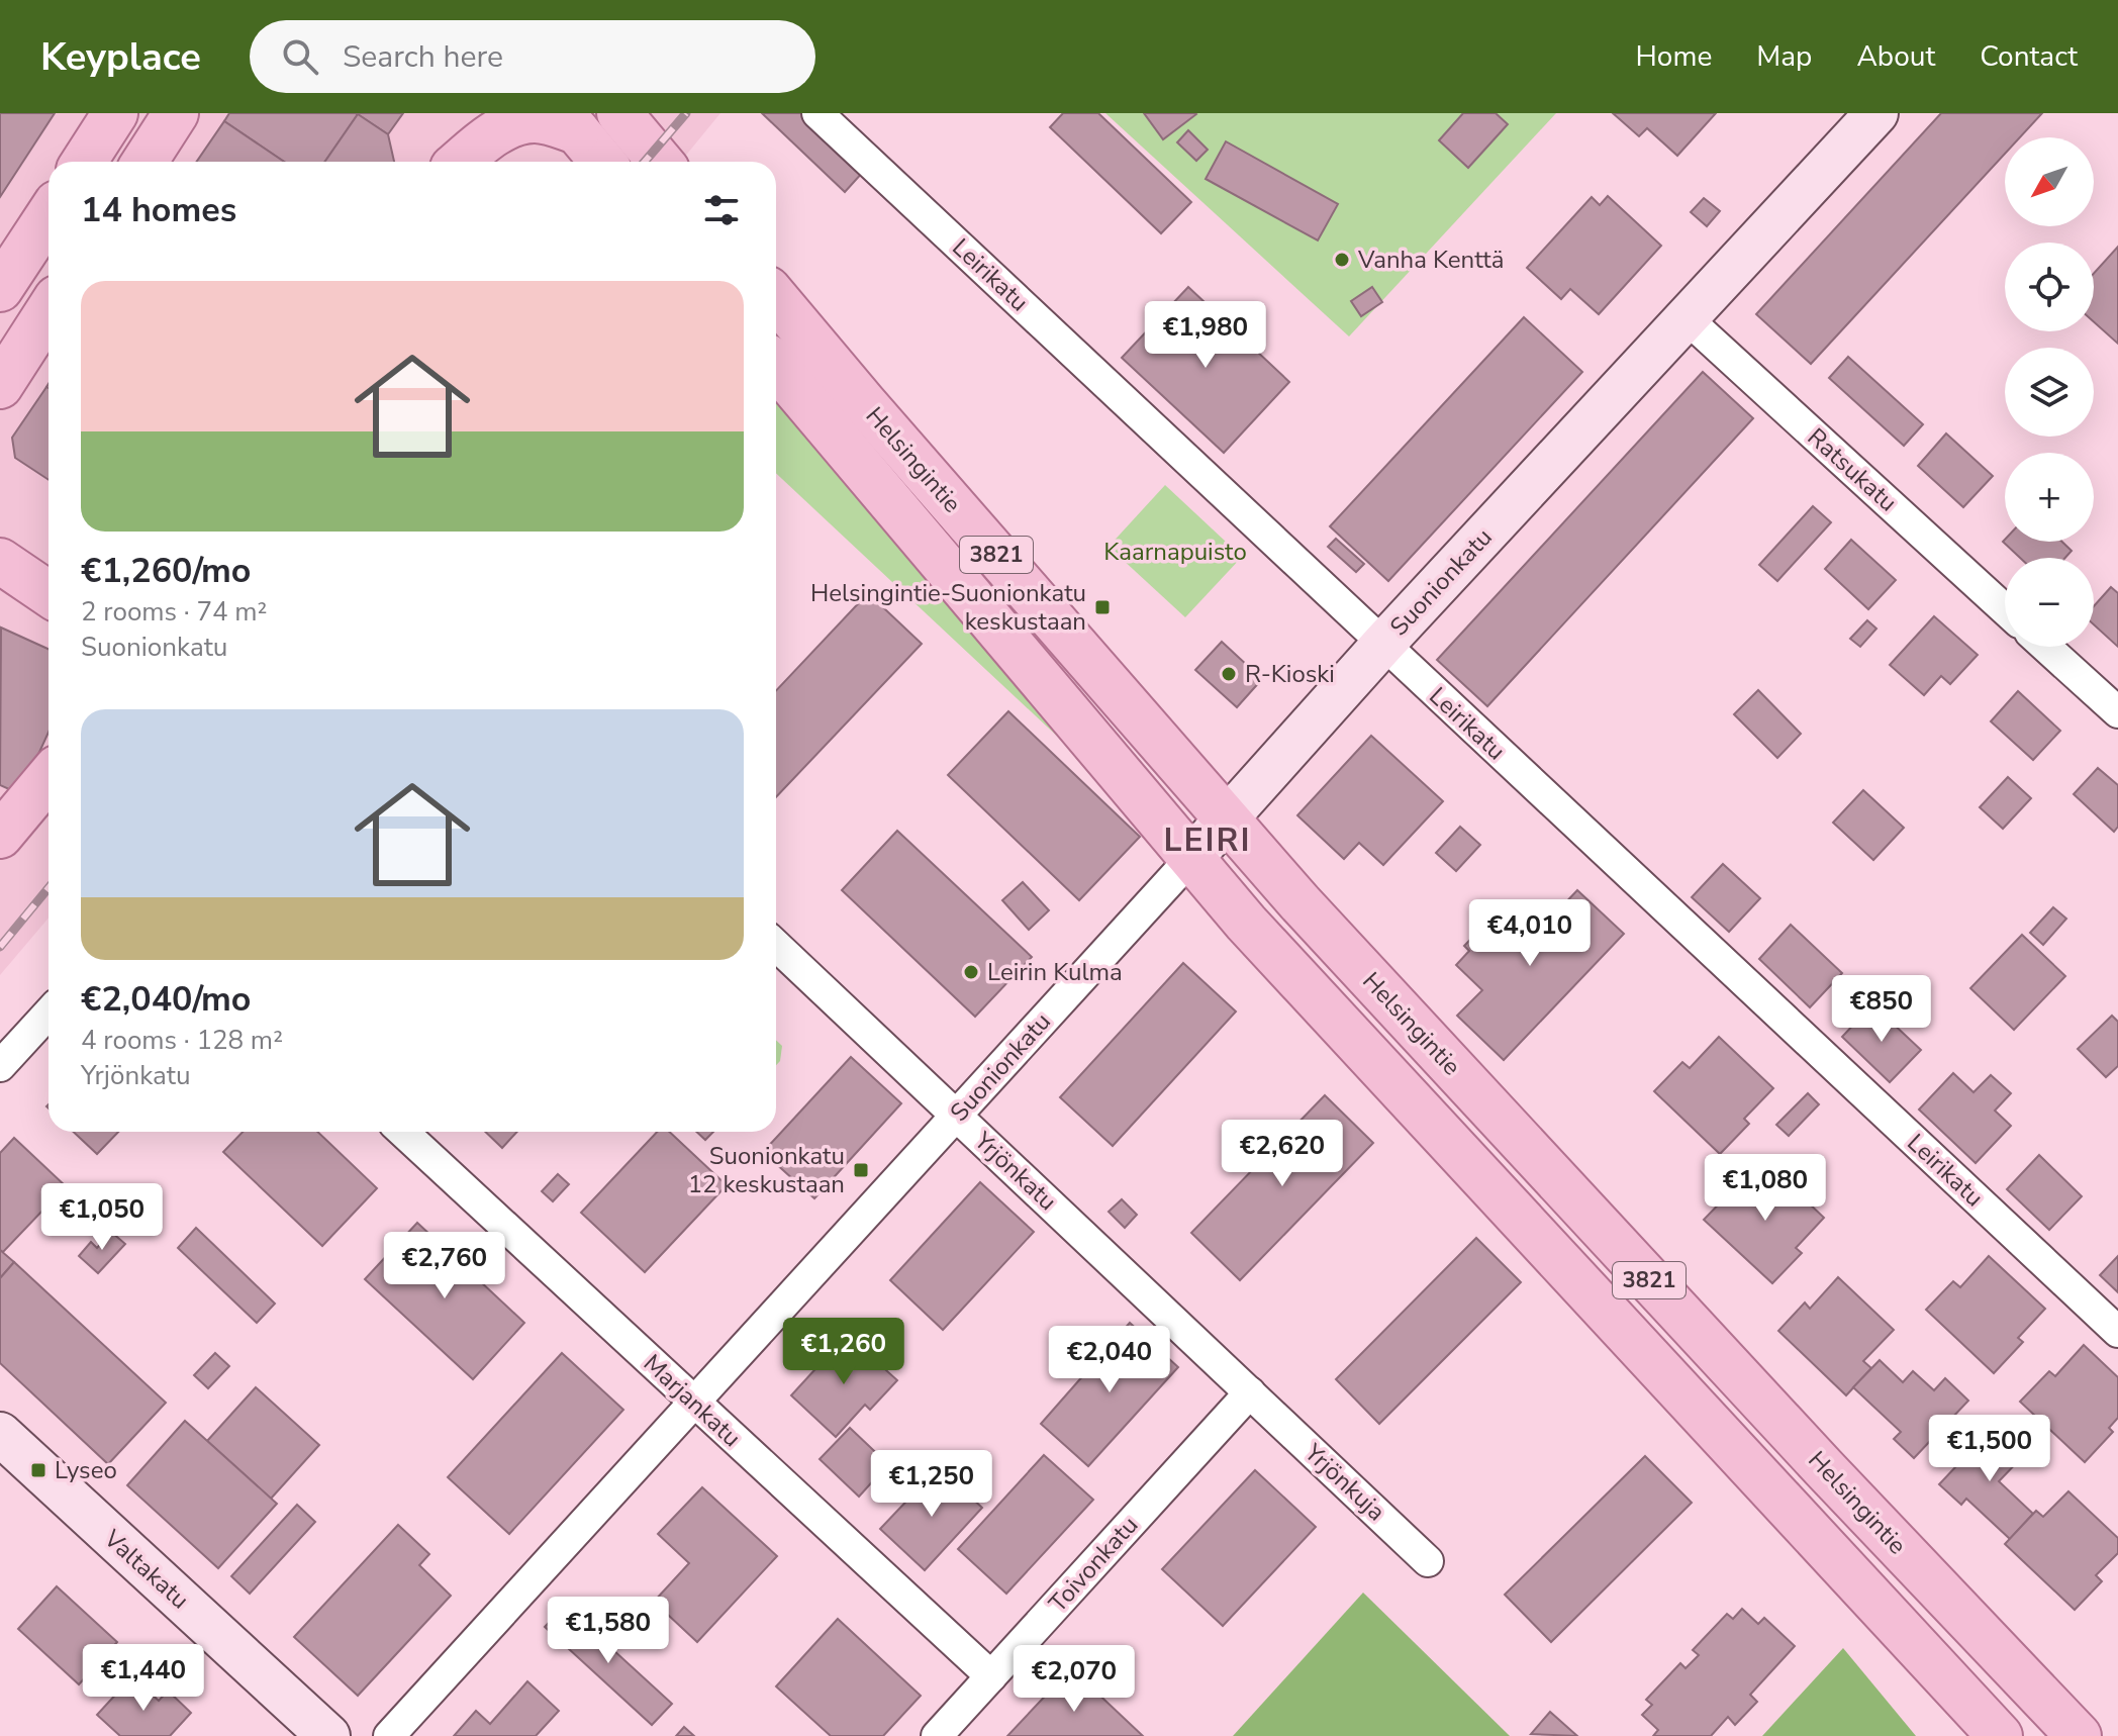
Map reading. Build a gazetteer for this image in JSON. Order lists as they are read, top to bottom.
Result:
{
  "streets": {
    "main road": ["Helsingintie", "3821"],
    "street": [
      "Leirikatu",
      "Ratsukatu",
      "Suonionkatu",
      "Yrjönkatu",
      "Marjankatu",
      "Yrjönkuja",
      "Toivonkatu",
      "Valtakatu"
    ]
  },
  "crossings": [
    ["Leirikatu", "Suonionkatu"],
    ["Helsingintie", "Suonionkatu"],
    ["Ratsukatu", "Suonionkatu"],
    ["Suonionkatu", "Yrjönkatu"],
    ["Suonionkatu", "Marjankatu"],
    ["Yrjönkatu", "Yrjönkuja"],
    ["Yrjönkatu", "Toivonkatu"],
    ["Marjankatu", "Toivonkatu"],
    ["Yrjönkuja", "Toivonkatu"]
  ],
  "districts": ["LEIRI"],
  "parks": ["Kaarnapuisto"],
  "places": {
    "other": ["Vanha Kenttä", "R-Kioski", "Leirin Kulma"],
    "transit": ["Helsingintie-Suonionkatu keskustaan", "Suonionkatu 12 keskustaan", "Lyseo"]
  },
  "north": "bottom left",
  "page": {
    "header": "Keyplace",
    "search": "Search here",
    "nav": [
      "Home",
      "Map",
      "About",
      "Contact"
    ],
    "map_buttons": ["+", "−"],
    "heading": "14 homes",
    "list": [
      {
        "name": "€1,260/mo",
        "note": "2 rooms · 74 m² · Suonionkatu"
      },
      {
        "name": "€2,040/mo",
        "note": "4 rooms · 128 m² · Yrjönkatu"
      }
    ],
    "price": [
      "€1,980",
      "€4,010",
      "€850",
      "€2,620",
      "€1,080",
      "€1,050",
      "€2,760",
      "€1,260",
      "€2,040",
      "€1,500",
      "€1,250",
      "€1,580",
      "€1,440",
      "€2,070"
    ]
  }
}
